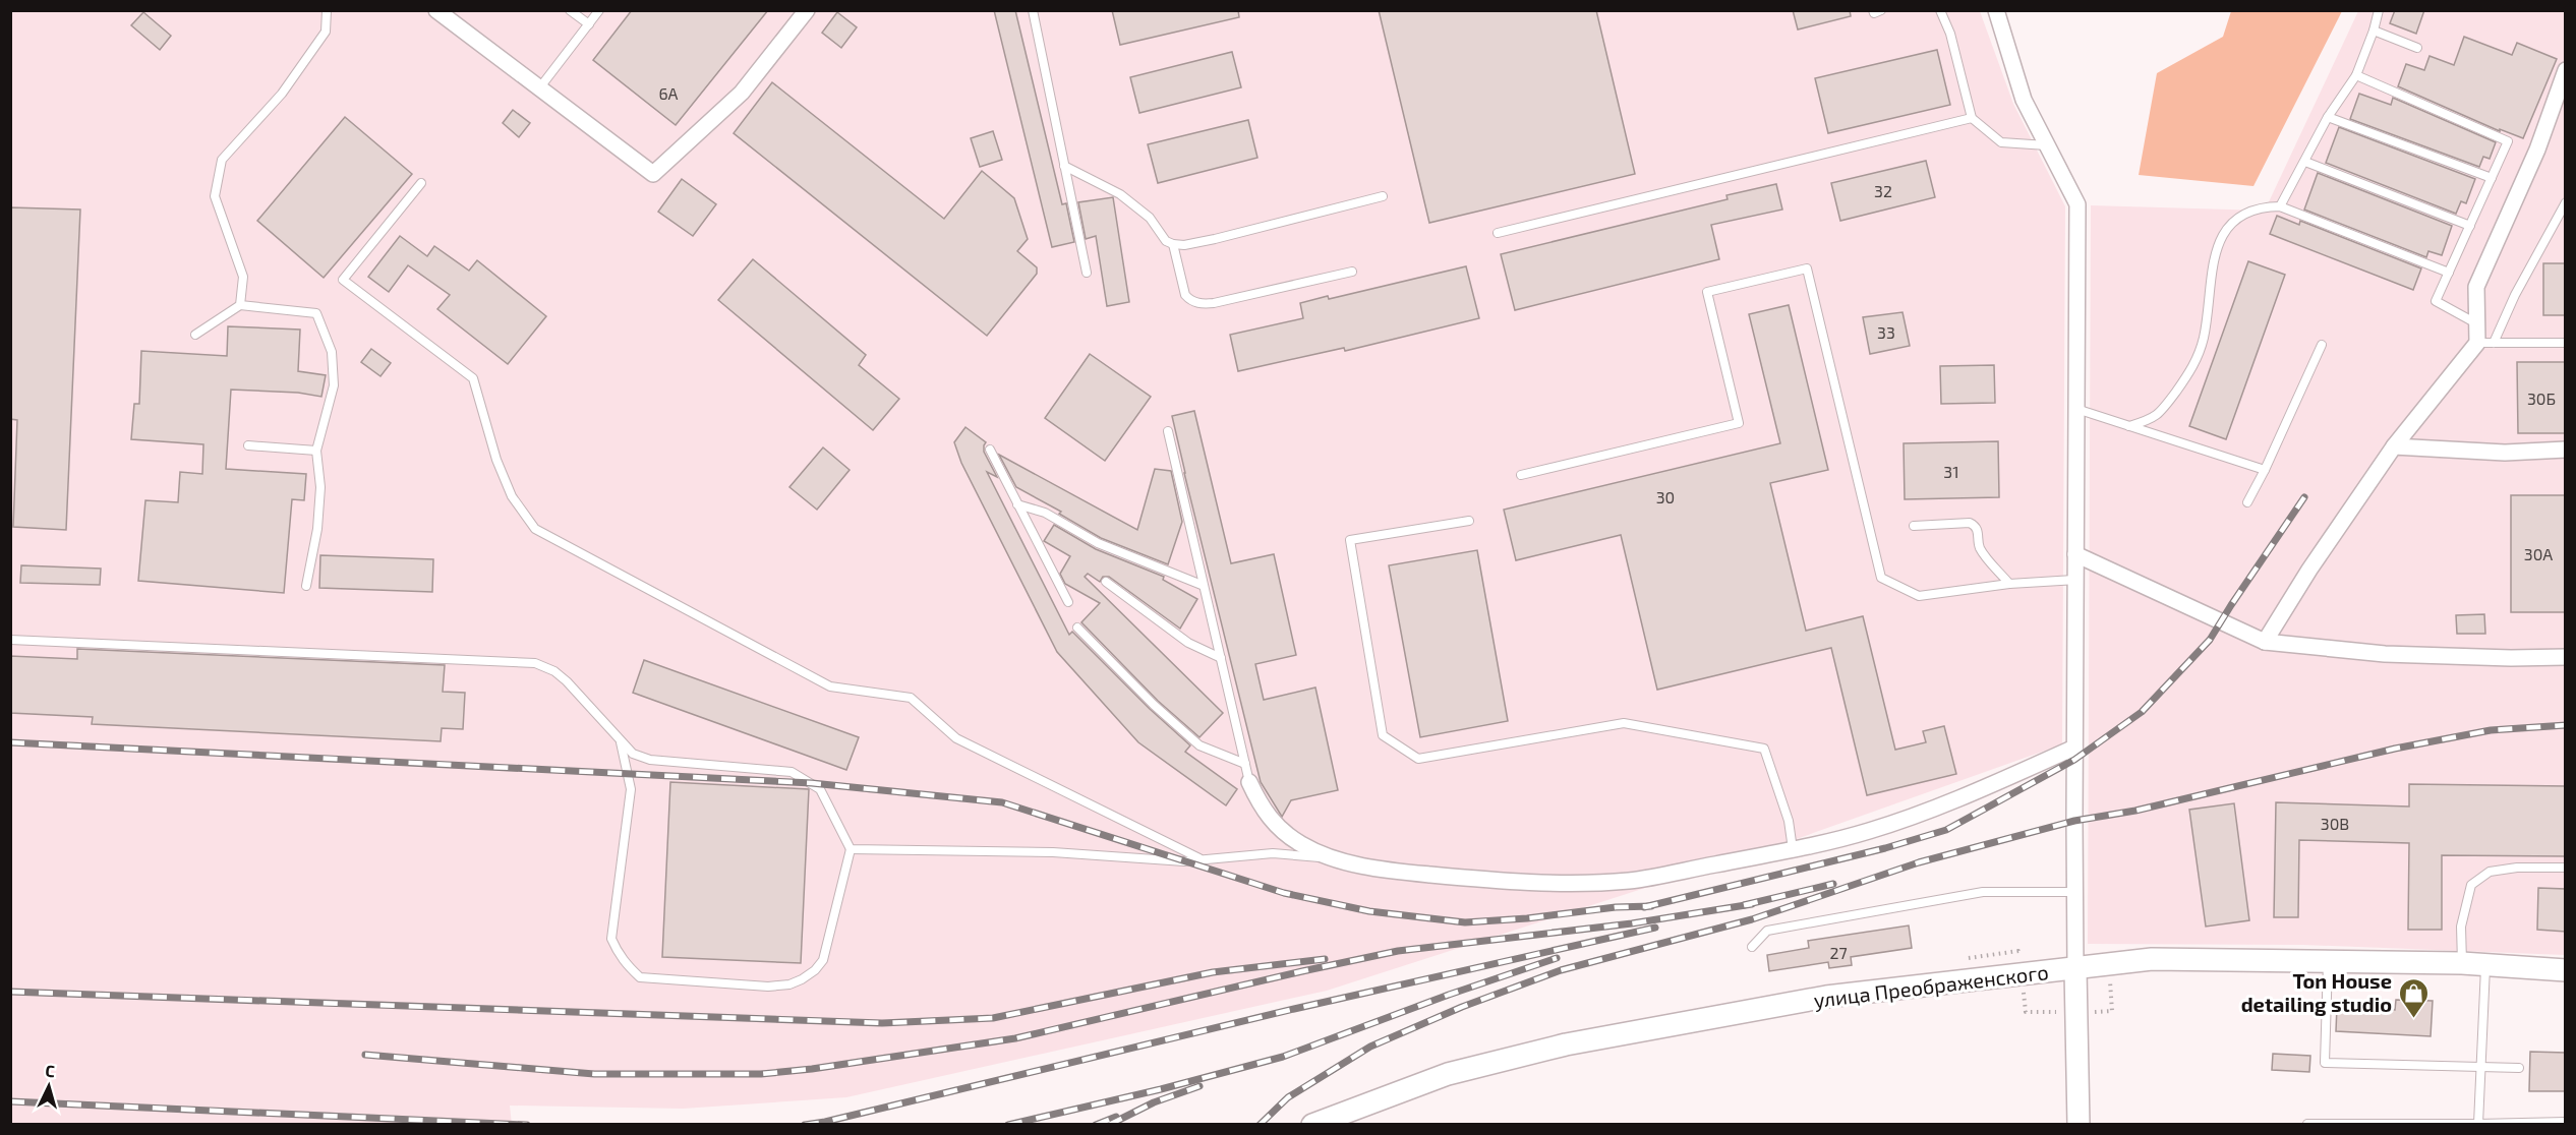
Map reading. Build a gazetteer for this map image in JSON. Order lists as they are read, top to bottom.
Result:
{
  "streets": {
    "street": ["улица Преображенского"]
  },
  "places": {
    "shop": ["Ton House detailing studio"]
  },
  "house_numbers": [
    "6А",
    "32",
    "33",
    "30Б",
    "31",
    "30",
    "30А",
    "30В",
    "27"
  ],
  "north": "top"
}
